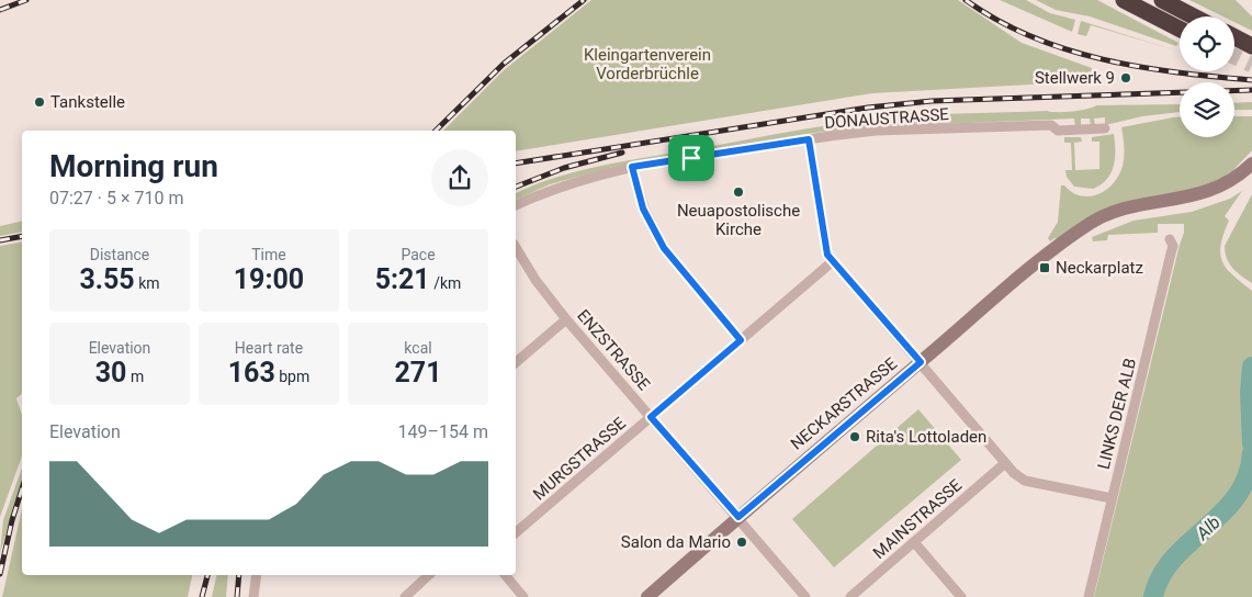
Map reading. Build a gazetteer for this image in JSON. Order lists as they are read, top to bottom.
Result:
{
  "streets": {
    "street": [
      "DONAUSTRASSE",
      "ENZSTRASSE",
      "NECKARSTRASSE",
      "LINKS DER ALB",
      "MURGSTRASSE",
      "MAINSTRASSE"
    ]
  },
  "crossings": [
    ["ENZSTRASSE", "NECKARSTRASSE"],
    ["ENZSTRASSE", "MURGSTRASSE"]
  ],
  "water": ["Alb"],
  "parks": ["Kleingartenverein Vorderbrüchle"],
  "places": {
    "other": [
      "Stellwerk 9",
      "Tankstelle",
      "Neuapostolische Kirche",
      "Rita's Lottoladen",
      "Salon da Mario"
    ],
    "transit": ["Neckarplatz"]
  },
  "page": {
    "heading": ["Morning run", "07:27 · 5 × 710 m"],
    "stats": [
      ["Distance", "3.55 km"],
      ["Time", "19:00"],
      ["Pace", "5:21 /km"],
      ["Elevation", "30 m"],
      ["Heart rate", "163 bpm"],
      ["kcal", "271"]
    ],
    "chart": ["Elevation", "149–154 m"]
  }
}
